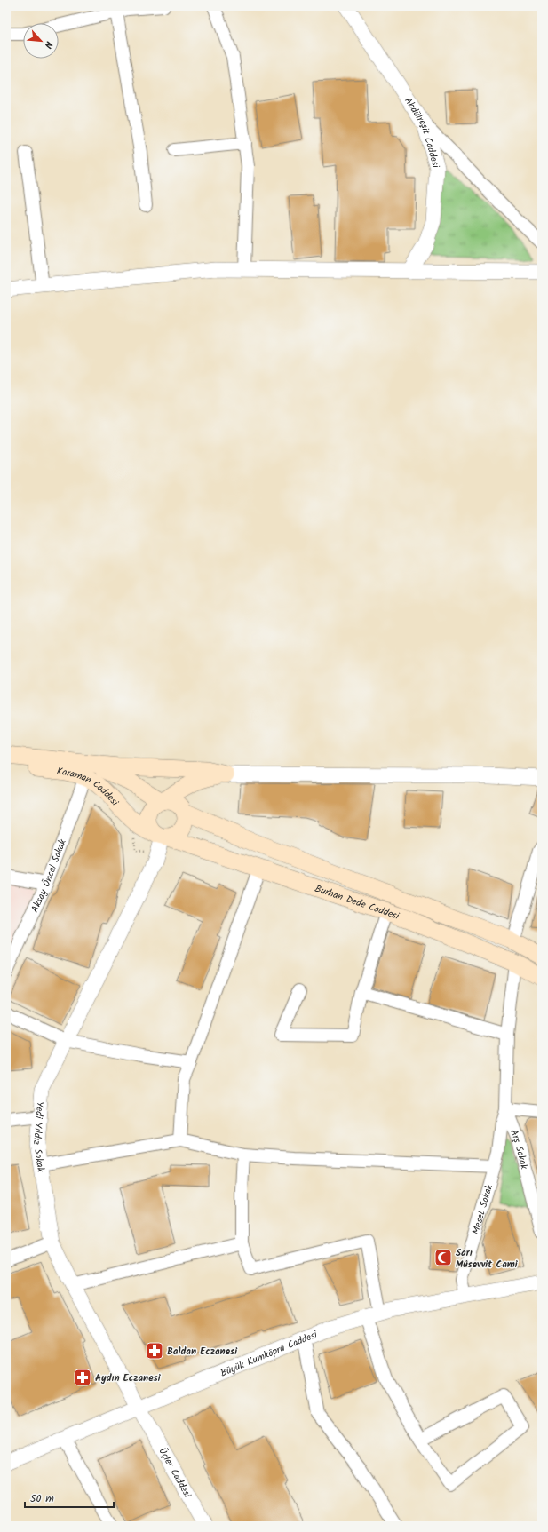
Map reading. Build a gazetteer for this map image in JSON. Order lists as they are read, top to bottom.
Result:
{
  "streets": {
    "main road": ["Karaman Caddesi", "Burhan Dede Caddesi"],
    "street": [
      "Abdülreşit Caddesi",
      "Aksay Öncel Sokak",
      "Yedi Yıldız Sokak",
      "Arş Sokak",
      "Meset Sokak",
      "Büyük Kumköprü Caddesi",
      "Üçler Caddesi"
    ]
  },
  "crossings": [
    ["Karaman Caddesi", "Aksay Öncel Sokak"],
    ["Karaman Caddesi", "Burhan Dede Caddesi"],
    ["Karaman Caddesi", "Yedi Yıldız Sokak"],
    ["Burhan Dede Caddesi", "Yedi Yıldız Sokak"],
    ["Yedi Yıldız Sokak", "Büyük Kumköprü Caddesi"],
    ["Yedi Yıldız Sokak", "Üçler Caddesi"],
    ["Arş Sokak", "Meset Sokak"],
    ["Meset Sokak", "Büyük Kumköprü Caddesi"],
    ["Büyük Kumköprü Caddesi", "Üçler Caddesi"]
  ],
  "places": {
    "mosque": ["Sarı Müsevvit Cami"],
    "pharmacy": ["Baldan Eczanesi", "Aydın Eczanesi"]
  },
  "scale_bar": "50 m",
  "north": "bottom right"
}
